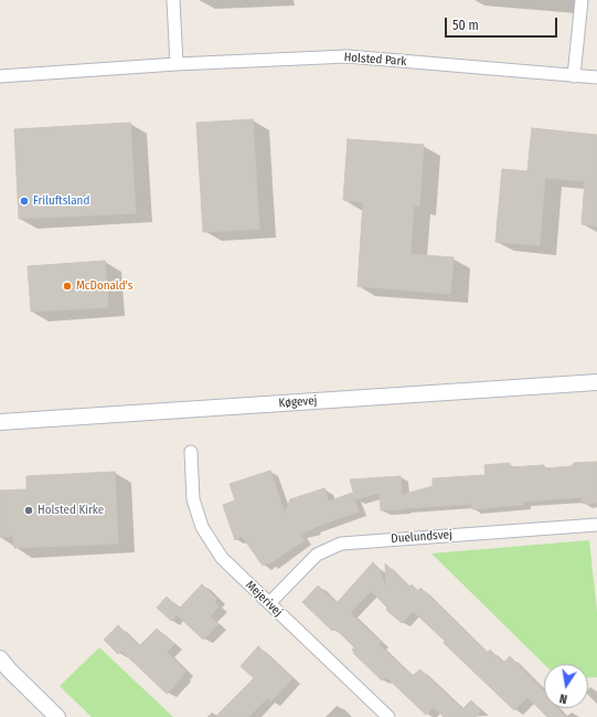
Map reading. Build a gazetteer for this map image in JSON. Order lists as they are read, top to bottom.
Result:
{
  "streets": {
    "street": [
      "Holsted Park",
      "Køgevej",
      "Duelundsvej",
      "Mejerivej"
    ]
  },
  "crossings": [
    ["Duelundsvej", "Mejerivej"]
  ],
  "places": ["Friluftsland", "McDonald's", "Holsted Kirke"],
  "scale_bar": "50 m",
  "north": "bottom"
}
